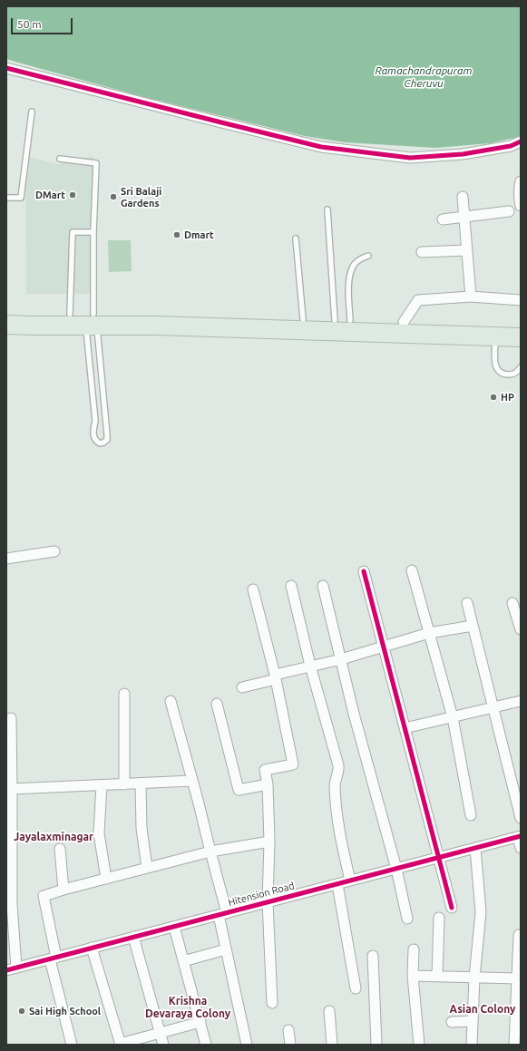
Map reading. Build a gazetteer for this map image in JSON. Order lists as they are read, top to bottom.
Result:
{
  "streets": {
    "street": ["Hitension Road"]
  },
  "districts": ["Jayalaxminagar", "Krishna Devaraya Colony", "Asian Colony"],
  "water": ["Ramachandrapuram Cheruvu"],
  "places": [
    "DMart",
    "Sri Balaji Gardens",
    "Dmart",
    "HP",
    "Sai High School"
  ],
  "scale_bar": "50 m"
}
